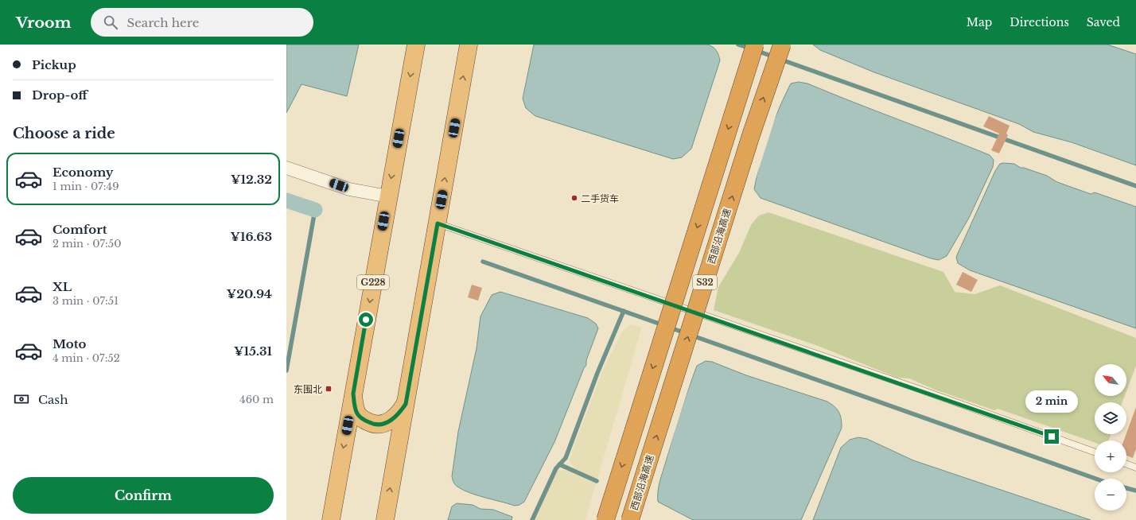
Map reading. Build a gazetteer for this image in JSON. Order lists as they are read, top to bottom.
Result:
{
  "streets": {
    "highway": ["西部沿海高速", "G228", "S32"]
  },
  "places": {
    "other": ["二手货车"],
    "transit": ["东围北"]
  },
  "north": "top left",
  "page": {
    "header": "Vroom",
    "search": "Search here",
    "nav": ["Map", "Directions", "Saved"],
    "banner": ["Pickup", "Drop-off"],
    "heading": "Choose a ride",
    "list": [
      {
        "name": "Economy",
        "note": "1 min · 07:49",
        "value": "¥12.32"
      },
      {
        "name": "Comfort",
        "note": "2 min · 07:50",
        "value": "¥16.63"
      },
      {
        "name": "XL",
        "note": "3 min · 07:51",
        "value": "¥20.94"
      },
      {
        "name": "Moto",
        "note": "4 min · 07:52",
        "value": "¥15.31"
      }
    ],
    "map_buttons": ["+", "−"],
    "pay": ["Cash", "460 m"],
    "bubble": "2 min",
    "buttons": "Confirm"
  }
}
